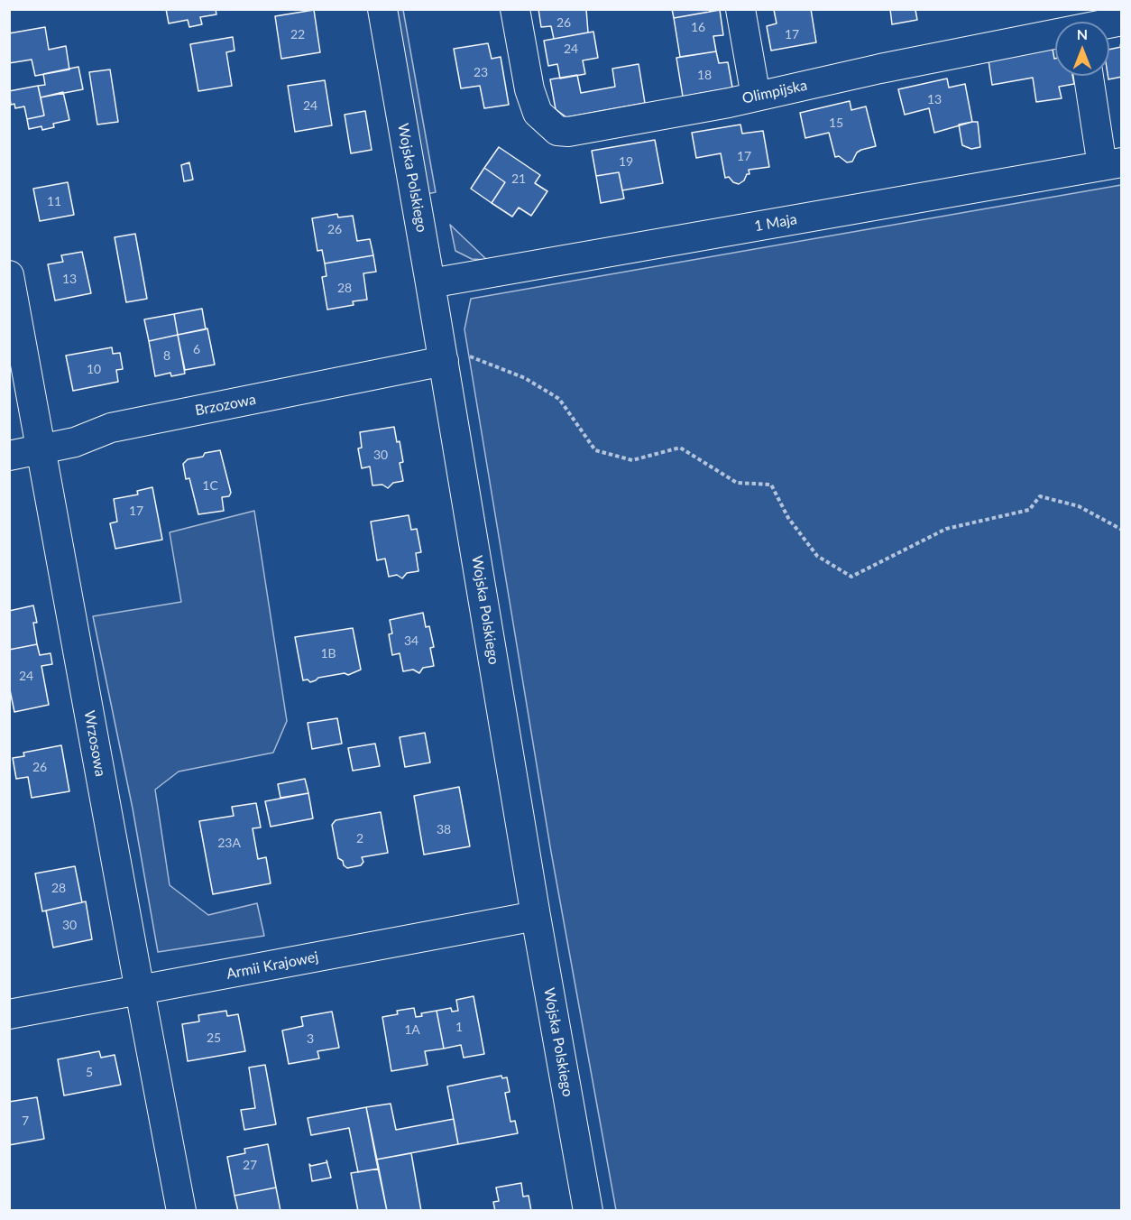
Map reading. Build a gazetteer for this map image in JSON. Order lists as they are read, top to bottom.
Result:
{
  "streets": {
    "street": [
      "Olimpijska",
      "Wojska Polskiego",
      "1 Maja",
      "Brzozowa",
      "Wrzosowa",
      "Armii Krajowej"
    ]
  },
  "crossings": [
    ["Wojska Polskiego", "1 Maja"],
    ["Wojska Polskiego", "Brzozowa"],
    ["Wojska Polskiego", "Armii Krajowej"],
    ["Brzozowa", "Wrzosowa"],
    ["Wrzosowa", "Armii Krajowej"]
  ],
  "house_numbers": [
    "26",
    "16",
    "22",
    "17",
    "24",
    "23",
    "18",
    "13",
    "24",
    "15",
    "17",
    "19",
    "21",
    "11",
    "26",
    "13",
    "28",
    "6",
    "8",
    "10",
    "30",
    "1C",
    "17",
    "34",
    "1B",
    "24",
    "26",
    "38",
    "2",
    "23A",
    "28",
    "30",
    "1",
    "1A",
    "25",
    "3",
    "5",
    "7",
    "27"
  ],
  "north": "top"
}
